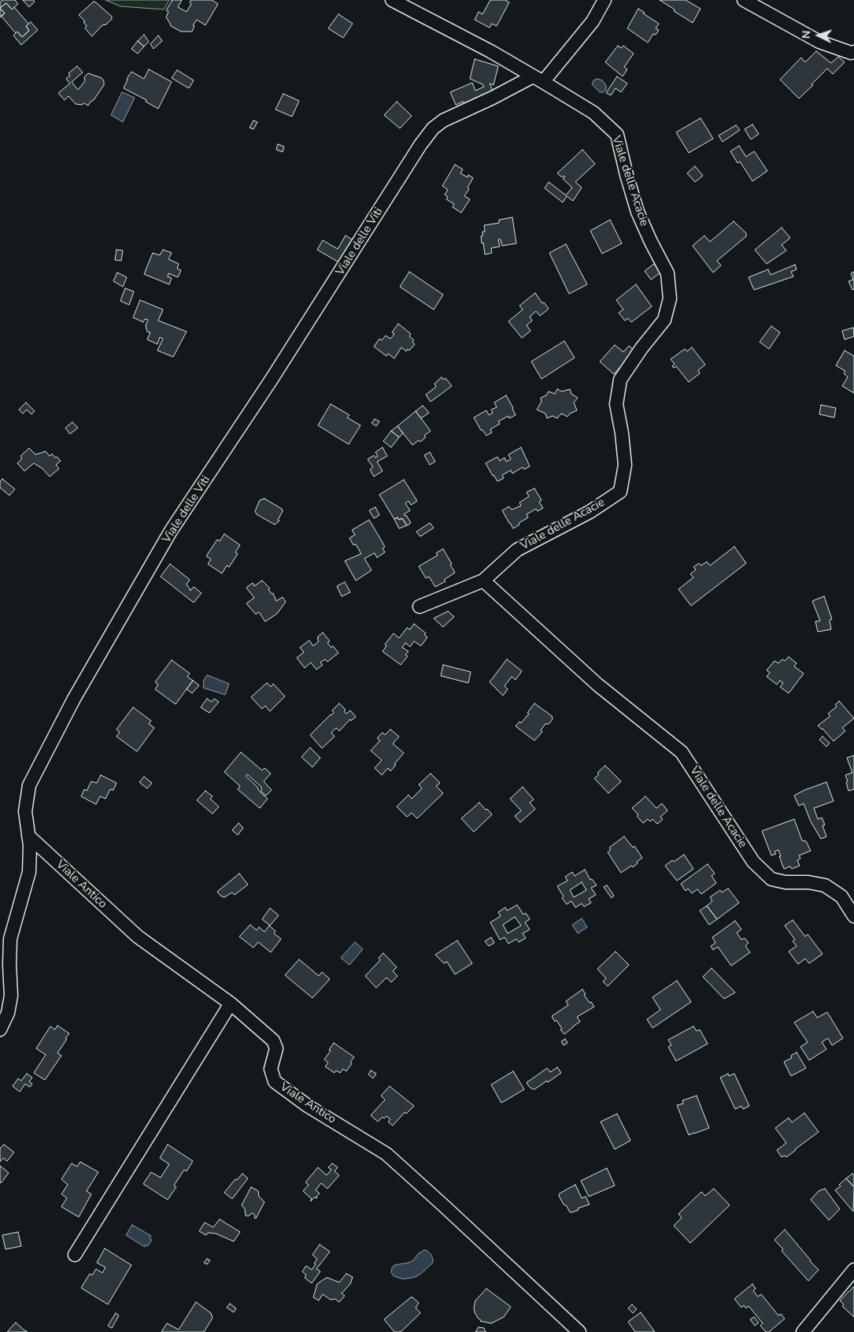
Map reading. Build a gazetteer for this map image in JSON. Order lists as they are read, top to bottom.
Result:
{
  "streets": {
    "street": ["Viale delle Acacie", "Viale delle Viti", "Viale Antico"]
  },
  "crossings": [
    ["Viale delle Acacie", "Viale delle Viti"],
    ["Viale delle Viti", "Viale Antico"]
  ],
  "north": "left"
}
